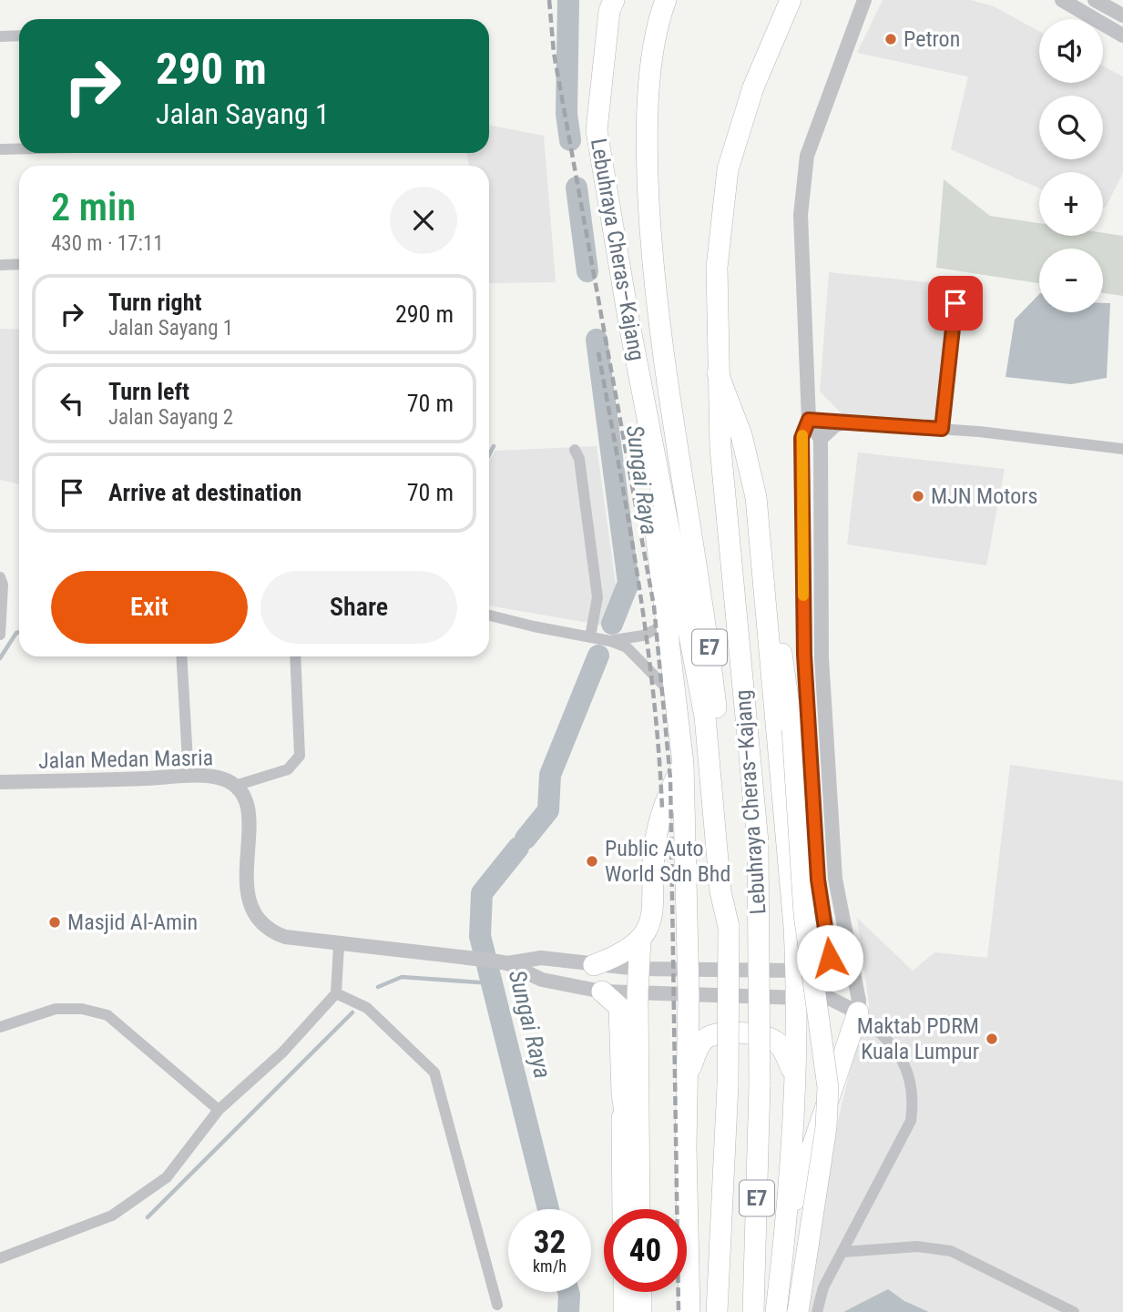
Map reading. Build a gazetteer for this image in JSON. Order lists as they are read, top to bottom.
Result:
{
  "streets": {
    "highway": ["Lebuhraya Cheras–Kajang", "E7"],
    "street": ["Jalan Medan Masria"]
  },
  "crossings": [
    ["Lebuhraya Cheras–Kajang", "E7"]
  ],
  "water": ["Sungai Raya"],
  "places": [
    "Petron",
    "MJN Motors",
    "Public Auto World Sdn Bhd",
    "Masjid Al-Amin",
    "Maktab PDRM Kuala Lumpur"
  ],
  "page": {
    "map_buttons": ["+", "−"],
    "turn": ["290 m", "Jalan Sayang 1"],
    "heading": ["2 min", "430 m · 17:11"],
    "list": [
      {
        "name": "Turn right",
        "note": "Jalan Sayang 1",
        "value": "290 m"
      },
      {
        "name": "Turn left",
        "note": "Jalan Sayang 2",
        "value": "70 m"
      },
      {
        "name": "Arrive at destination",
        "value": "70 m"
      }
    ],
    "buttons": ["Exit", "Share"],
    "speed": "32 km/h",
    "limit": "40"
  }
}
